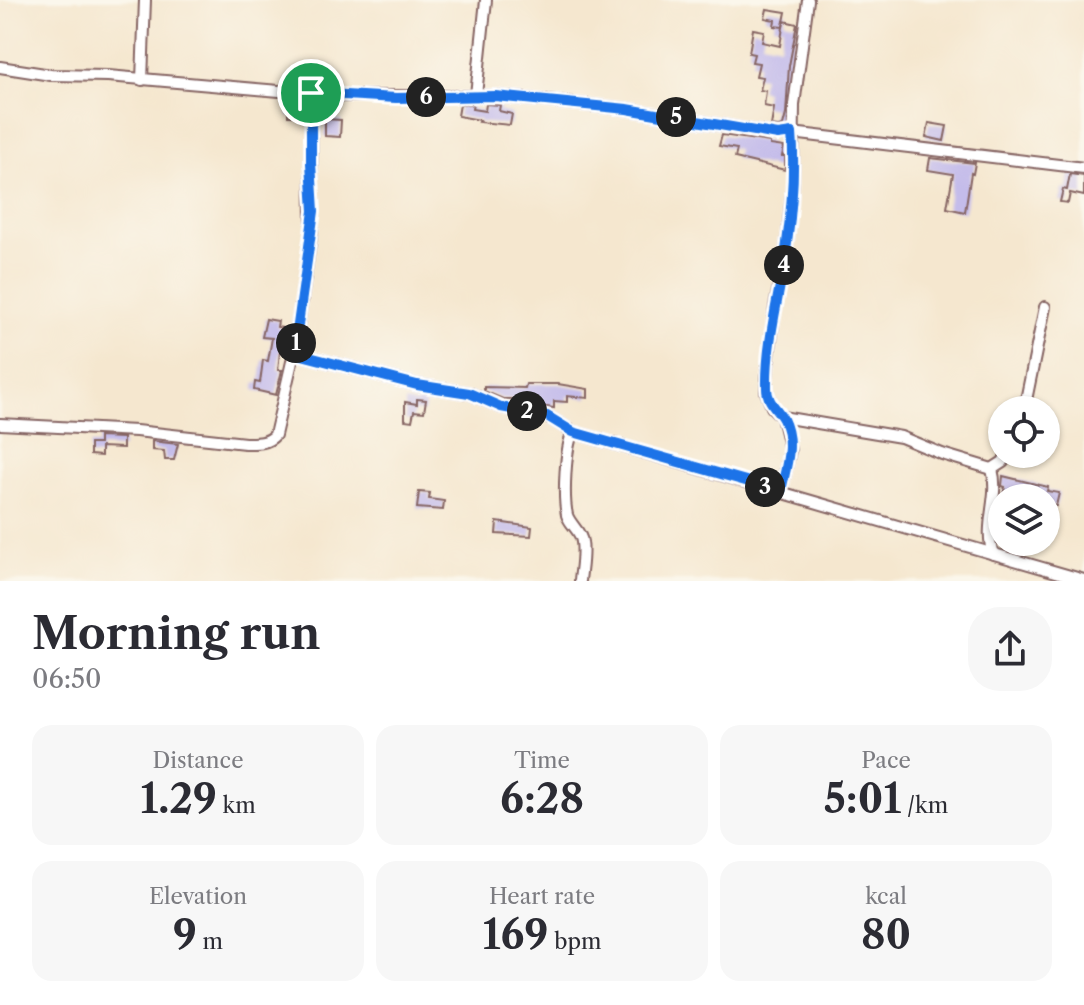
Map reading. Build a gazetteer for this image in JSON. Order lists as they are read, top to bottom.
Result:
{
  "page": {
    "pins": [
      "6",
      "5",
      "4",
      "1",
      "2",
      "3"
    ],
    "heading": ["Morning run", "06:50"],
    "stats": [
      ["Distance", "1.29 km"],
      ["Time", "6:28"],
      ["Pace", "5:01 /km"],
      ["Elevation", "9 m"],
      ["Heart rate", "169 bpm"],
      ["kcal", "80"]
    ]
  }
}
